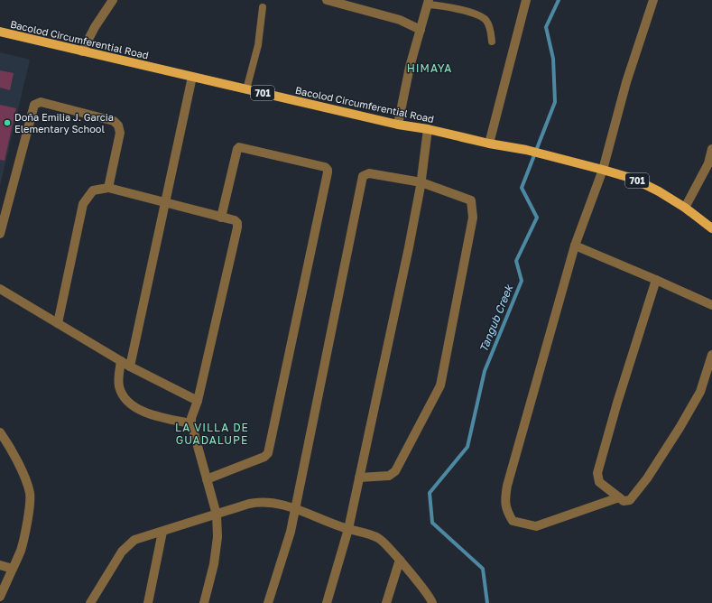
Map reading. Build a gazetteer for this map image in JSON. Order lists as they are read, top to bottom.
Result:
{
  "streets": {
    "main road": ["Bacolod Circumferential Road", "701"]
  },
  "districts": ["HIMAYA", "LA VILLA DE GUADALUPE"],
  "water": ["Tangub Creek"],
  "places": ["Doña Emilia J. Garcia Elementary School"]
}
